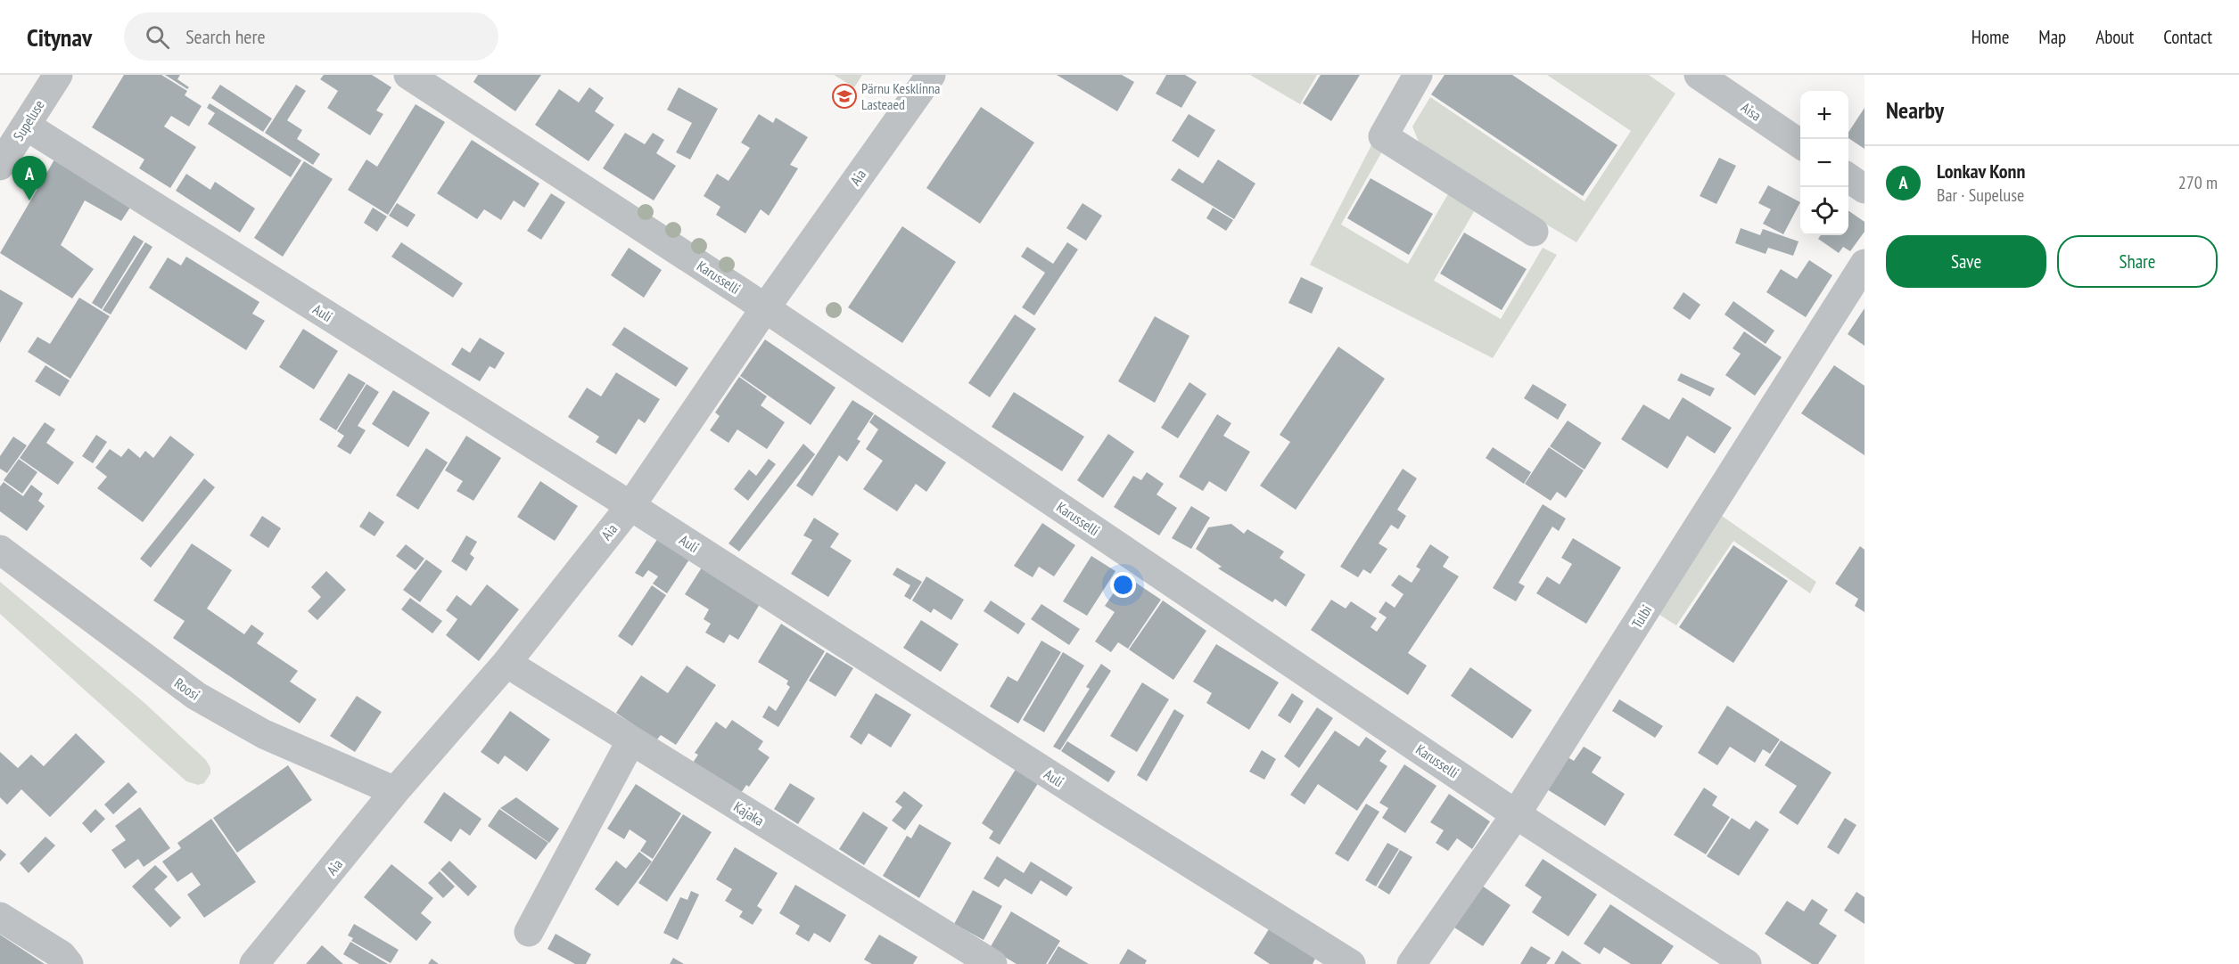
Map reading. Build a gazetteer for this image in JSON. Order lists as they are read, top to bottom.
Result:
{
  "streets": {
    "street": [
      "Aisa",
      "Supeluse",
      "Aia",
      "Karusselli",
      "Auli",
      "Tulbi",
      "Roosi",
      "Kajaka"
    ]
  },
  "crossings": [
    ["Supeluse", "Auli"],
    ["Aia", "Karusselli"],
    ["Aia", "Auli"],
    ["Aia", "Roosi"],
    ["Aia", "Kajaka"],
    ["Karusselli", "Tulbi"]
  ],
  "places": {
    "school or university": ["Pärnu Kesklinna Lasteaed"]
  },
  "page": {
    "header": "Citynav",
    "search": "Search here",
    "nav": [
      "Home",
      "Map",
      "About",
      "Contact"
    ],
    "heading": "Nearby",
    "map_buttons": ["+", "−"],
    "list": [
      {
        "mark": "A",
        "name": "Lonkav Konn",
        "note": "Bar · Supeluse",
        "value": "270 m"
      }
    ],
    "pins": "A",
    "buttons": ["Save", "Share"]
  }
}
